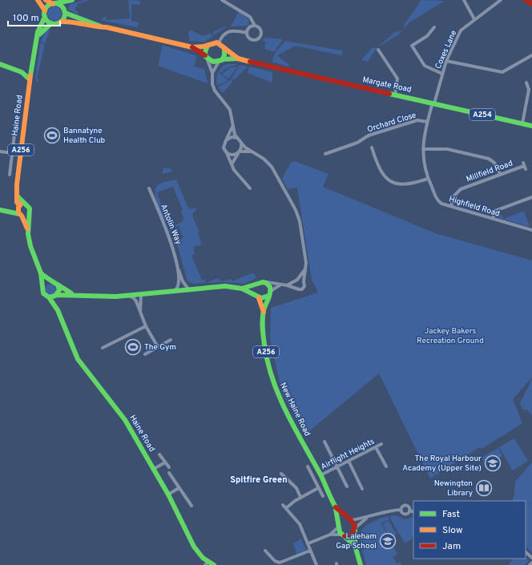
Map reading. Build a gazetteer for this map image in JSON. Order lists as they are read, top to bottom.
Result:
{
  "streets": {
    "main road": [
      "Margate Road",
      "A254",
      "Haine Road",
      "A256",
      "New Haine Road"
    ],
    "street": [
      "Coxes Lane",
      "Orchard Close",
      "Millfield Road",
      "Highfield Road",
      "Antolin Way",
      "Airflight Heights"
    ]
  },
  "crossings": [
    ["Coxes Lane", "Margate Road"],
    ["Coxes Lane", "Highfield Road"],
    ["Margate Road", "Haine Road"],
    ["Margate Road", "Highfield Road"],
    ["Orchard Close", "Highfield Road"],
    ["Millfield Road", "Highfield Road"],
    ["New Haine Road", "Airflight Heights"]
  ],
  "districts": ["Spitfire Green"],
  "parks": ["Jackey Bakers Recreation Ground"],
  "places": {
    "sports": ["Bannatyne Health Club", "The Gym"],
    "school or university": ["The Royal Harbour Academy (Upper Site)", "Laleham Gap School"],
    "library": ["Newington Library"]
  },
  "legend": ["Fast", "Slow", "Jam"],
  "scale_bar": "100 m"
}
